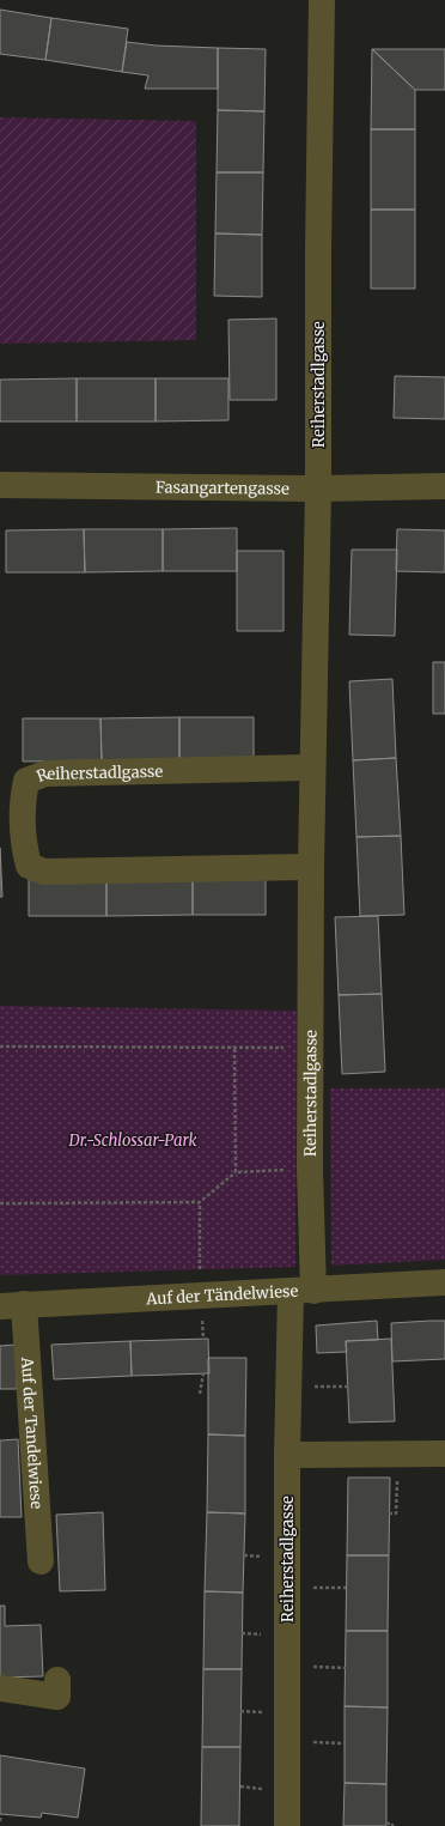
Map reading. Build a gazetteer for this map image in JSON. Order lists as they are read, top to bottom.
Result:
{
  "streets": {
    "street": [
      "Reiherstadlgasse",
      "Fasangartengasse",
      "Auf der Tändelwiese",
      "Auf der Tandelwiese"
    ]
  },
  "crossings": [
    ["Reiherstadlgasse", "Fasangartengasse"],
    ["Reiherstadlgasse", "Auf der Tändelwiese"],
    ["Auf der Tändelwiese", "Auf der Tandelwiese"]
  ],
  "parks": ["Dr.-Schlossar-Park"]
}
